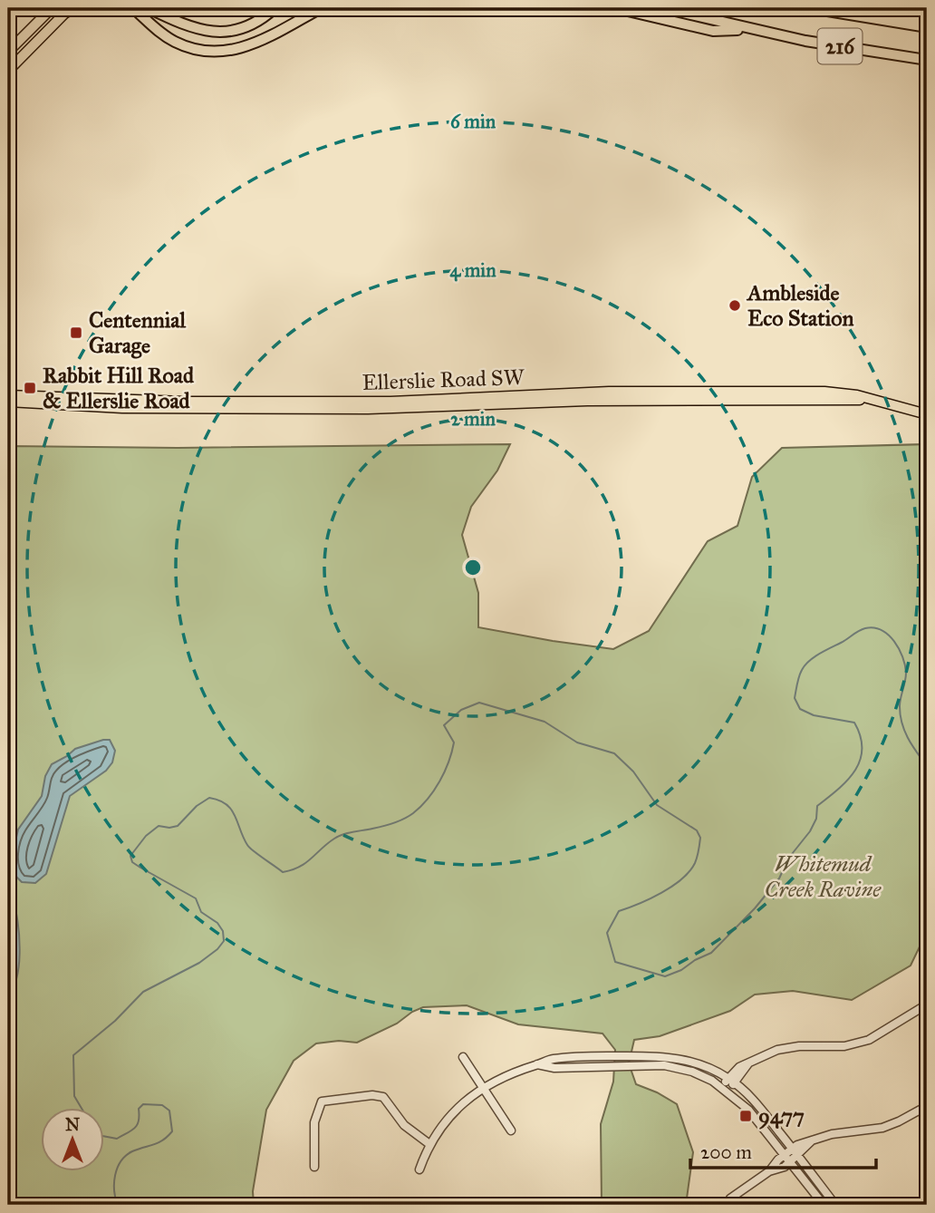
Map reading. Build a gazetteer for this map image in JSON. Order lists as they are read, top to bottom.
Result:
{
  "streets": {
    "highway": ["216"],
    "main road": ["Ellerslie Road SW"]
  },
  "parks": ["Whitemud Creek Ravine"],
  "places": {
    "other": ["Ambleside Eco Station"],
    "transit": ["Centennial Garage", "Rabbit Hill Road & Ellerslie Road", "9477"]
  },
  "scale_bar": "200 m",
  "north": "top",
  "rings": ["6 min", "4 min", "2 min"]
}
